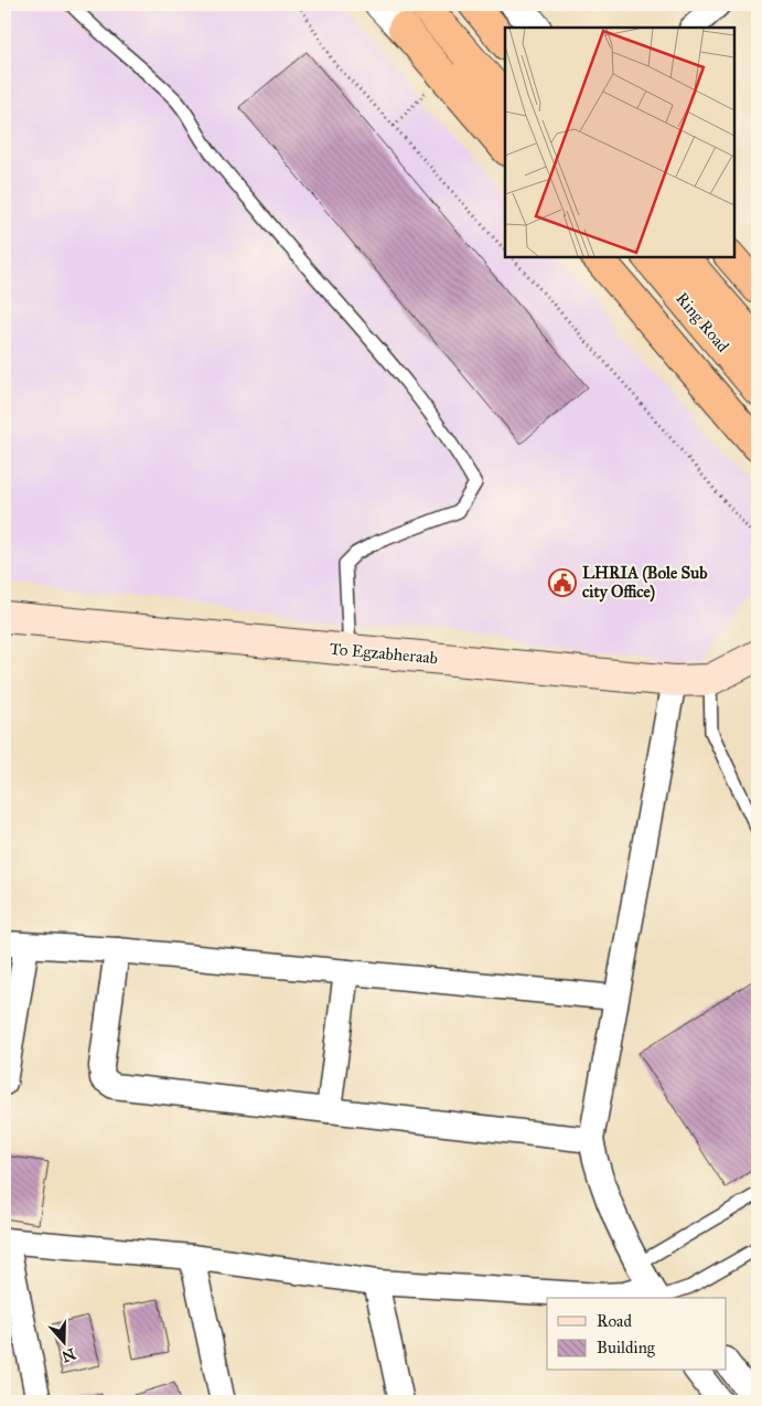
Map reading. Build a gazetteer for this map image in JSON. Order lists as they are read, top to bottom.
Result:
{
  "streets": {
    "highway": ["Ring Road"],
    "main road": ["To Egzabheraab"]
  },
  "places": {
    "public building": ["LHRIA (Bole Sub city Office)"]
  },
  "legend": ["Road", "Building"],
  "north": "bottom"
}
